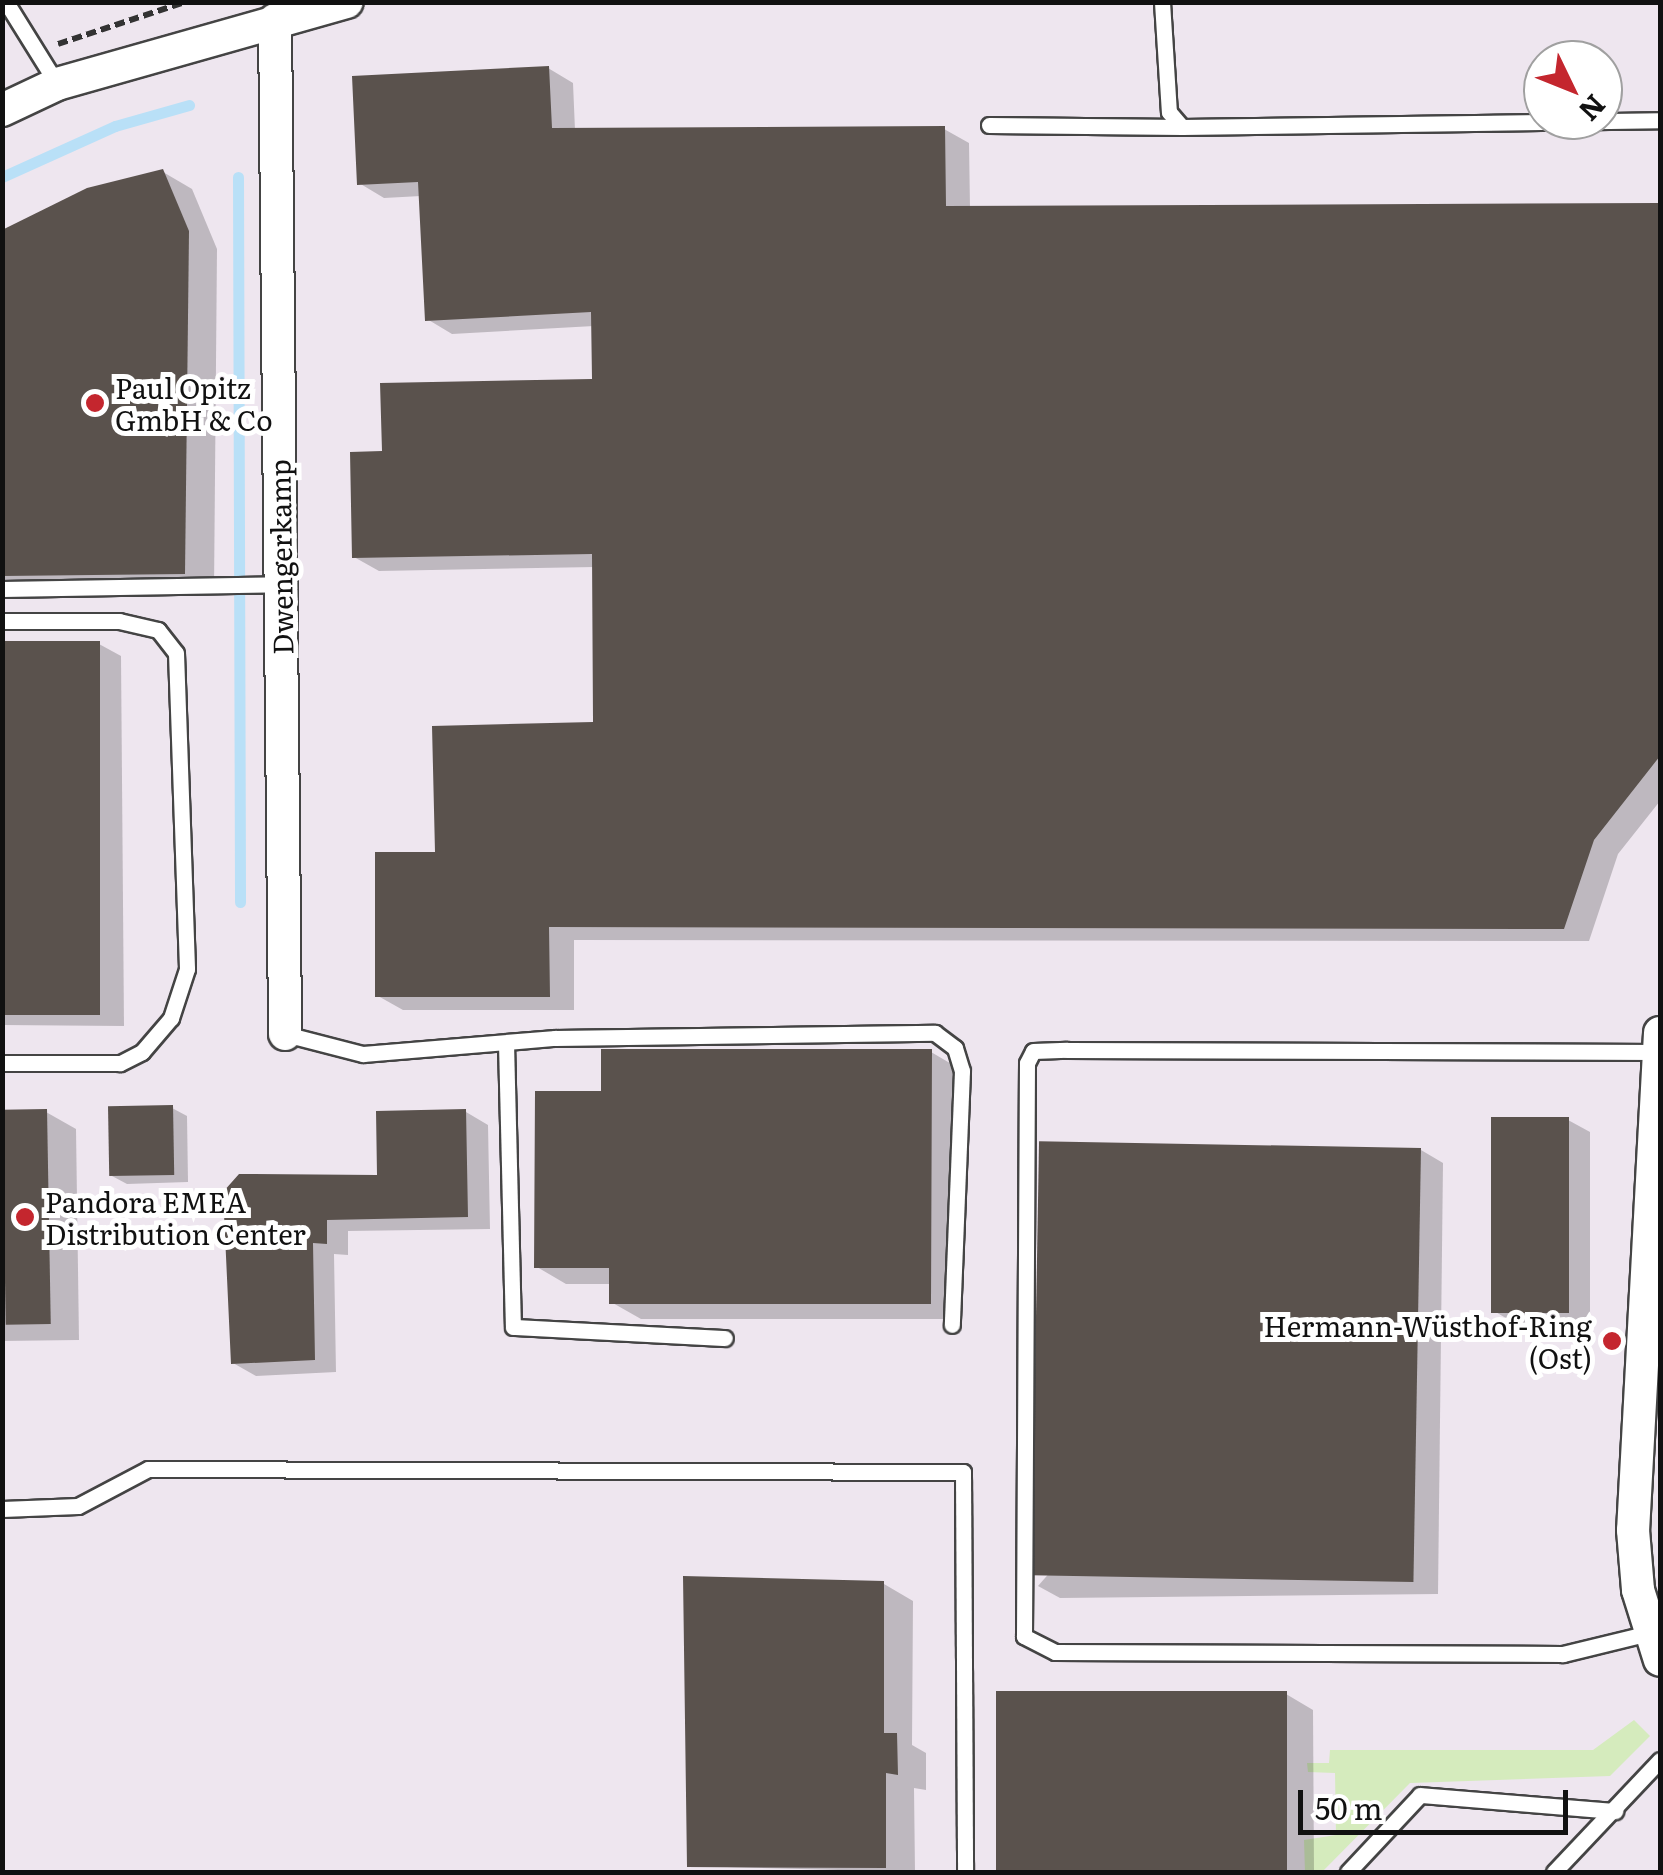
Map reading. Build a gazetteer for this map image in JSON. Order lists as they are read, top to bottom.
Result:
{
  "streets": {
    "street": ["Dwengerkamp"]
  },
  "places": ["Paul Opitz GmbH & Co", "Pandora EMEA Distribution Center", "Hermann-Wüsthof-Ring (Ost)"],
  "scale_bar": "50 m",
  "north": "bottom right"
}
